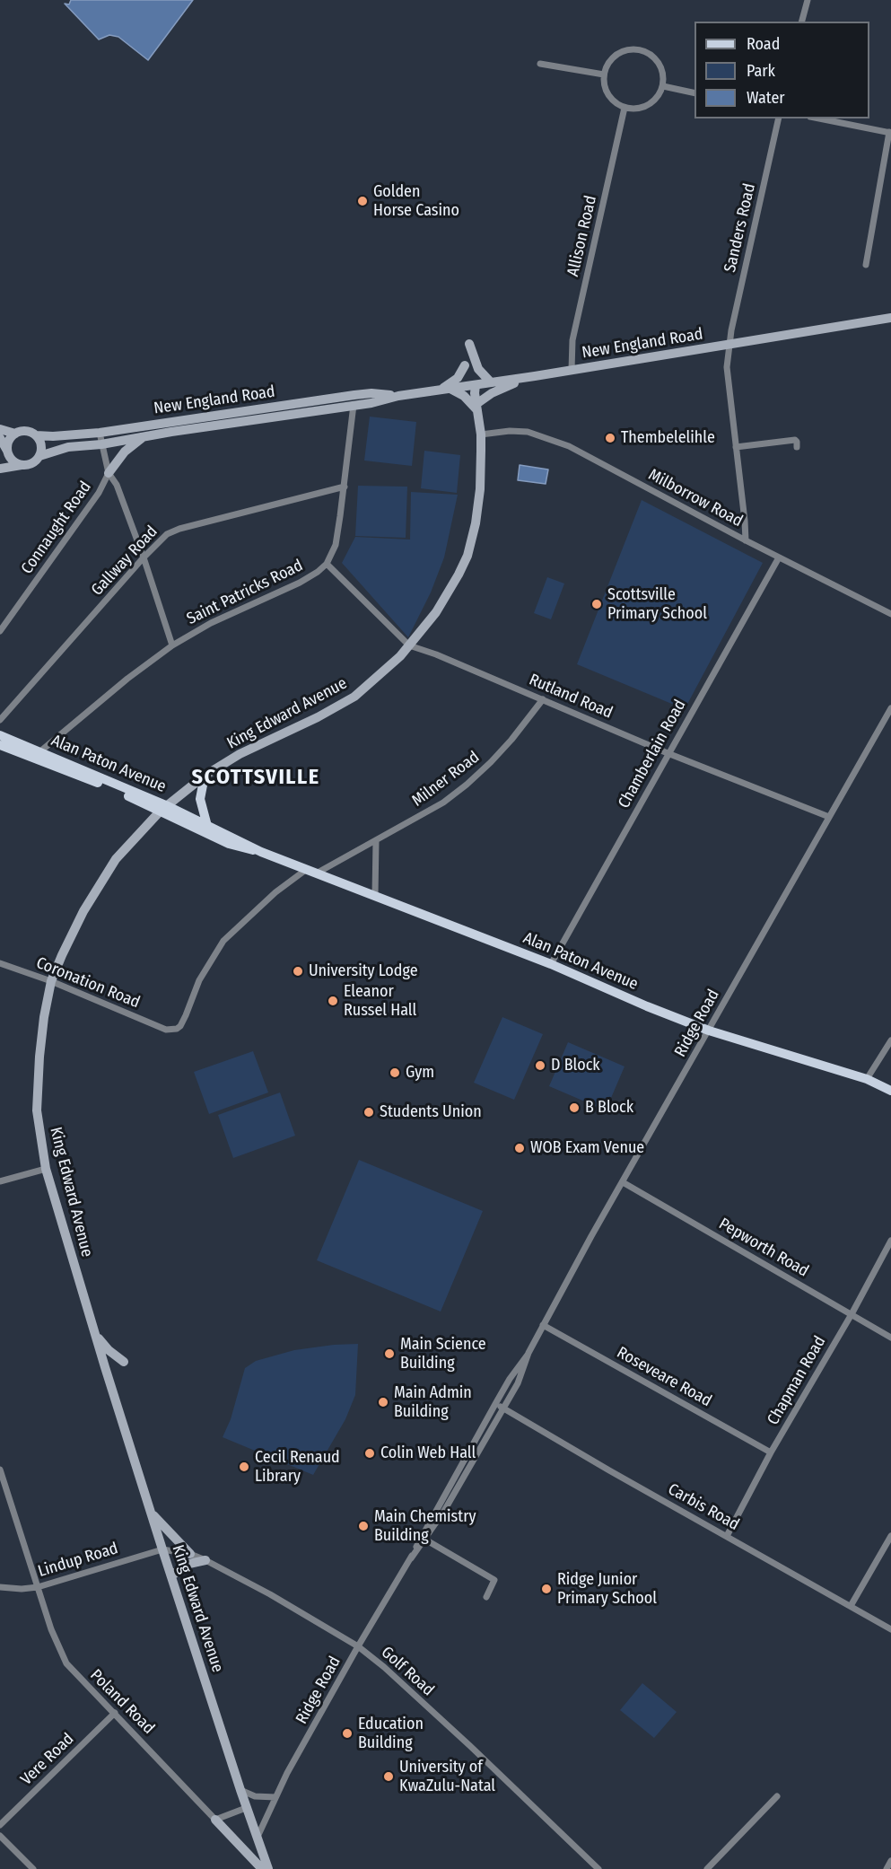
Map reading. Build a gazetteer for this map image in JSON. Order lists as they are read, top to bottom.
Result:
{
  "streets": {
    "main road": ["Alan Paton Avenue"],
    "street": [
      "Sanders Road",
      "Allison Road",
      "New England Road",
      "Milborrow Road",
      "Connaught Road",
      "Gallway Road",
      "Saint Patricks Road",
      "Rutland Road",
      "King Edward Avenue",
      "Chamberlain Road",
      "Milner Road",
      "Coronation Road",
      "Ridge Road",
      "Pepworth Road",
      "Roseveare Road",
      "Chapman Road",
      "Carbis Road",
      "Lindup Road",
      "Golf Road",
      "Poland Road",
      "Vere Road"
    ]
  },
  "crossings": [
    ["Sanders Road", "New England Road"],
    ["Sanders Road", "Milborrow Road"],
    ["Allison Road", "New England Road"],
    ["New England Road", "Connaught Road"],
    ["New England Road", "Saint Patricks Road"],
    ["New England Road", "King Edward Avenue"],
    ["Milborrow Road", "King Edward Avenue"],
    ["Milborrow Road", "Chamberlain Road"],
    ["Gallway Road", "Saint Patricks Road"],
    ["Saint Patricks Road", "Rutland Road"],
    ["Saint Patricks Road", "Alan Paton Avenue"],
    ["Rutland Road", "King Edward Avenue"],
    ["Rutland Road", "Chamberlain Road"],
    ["Rutland Road", "Milner Road"],
    ["Rutland Road", "Ridge Road"],
    ["King Edward Avenue", "Alan Paton Avenue"],
    ["King Edward Avenue", "Coronation Road"],
    ["King Edward Avenue", "Ridge Road"],
    ["King Edward Avenue", "Lindup Road"],
    ["King Edward Avenue", "Golf Road"],
    ["Chamberlain Road", "Alan Paton Avenue"],
    ["Alan Paton Avenue", "Milner Road"],
    ["Alan Paton Avenue", "Coronation Road"],
    ["Alan Paton Avenue", "Ridge Road"],
    ["Ridge Road", "Pepworth Road"],
    ["Ridge Road", "Roseveare Road"],
    ["Ridge Road", "Carbis Road"],
    ["Ridge Road", "Golf Road"],
    ["Pepworth Road", "Chapman Road"],
    ["Roseveare Road", "Chapman Road"],
    ["Chapman Road", "Carbis Road"],
    ["Lindup Road", "Golf Road"],
    ["Lindup Road", "Poland Road"],
    ["Poland Road", "Vere Road"]
  ],
  "districts": ["SCOTTSVILLE"],
  "places": [
    "Golden Horse Casino",
    "Thembelelihle",
    "Scottsville Primary School",
    "University Lodge",
    "Eleanor Russel Hall",
    "D Block",
    "Gym",
    "B Block",
    "Students Union",
    "WOB Exam Venue",
    "Main Science Building",
    "Main Admin Building",
    "Colin Web Hall",
    "Cecil Renaud Library",
    "Main Chemistry Building",
    "Ridge Junior Primary School",
    "Education Building",
    "University of KwaZulu-Natal"
  ],
  "legend": ["Road", "Park", "Water"]
}
